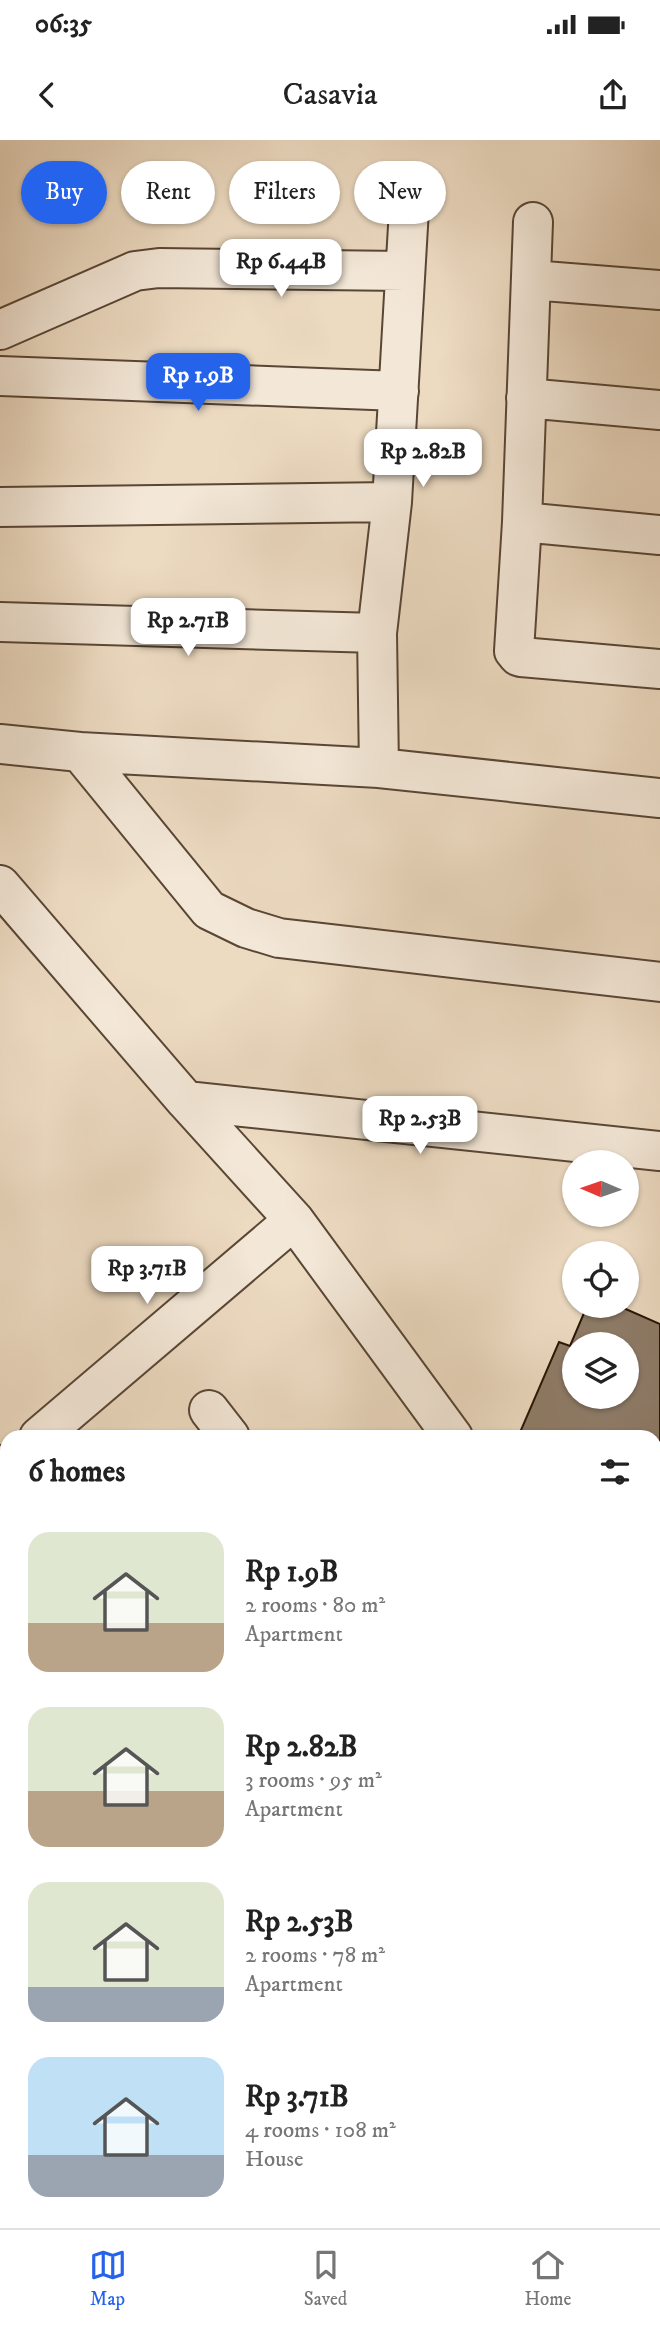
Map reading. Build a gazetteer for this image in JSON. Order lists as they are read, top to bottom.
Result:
{
  "north": "left",
  "page": {
    "status": "06:35",
    "header": "Casavia",
    "chip": [
      "Buy",
      "Rent",
      "Filters",
      "New"
    ],
    "price": [
      "Rp 6.44B",
      "Rp 1.9B",
      "Rp 2.82B",
      "Rp 2.71B",
      "Rp 2.53B",
      "Rp 3.71B"
    ],
    "heading": "6 homes",
    "list": [
      {
        "name": "Rp 1.9B",
        "note": "2 rooms · 80 m² · Apartment"
      },
      {
        "name": "Rp 2.82B",
        "note": "3 rooms · 95 m² · Apartment"
      },
      {
        "name": "Rp 2.53B",
        "note": "2 rooms · 78 m² · Apartment"
      },
      {
        "name": "Rp 3.71B",
        "note": "4 rooms · 108 m² · House"
      }
    ],
    "tabs": ["Map", "Saved", "Home"]
  }
}
